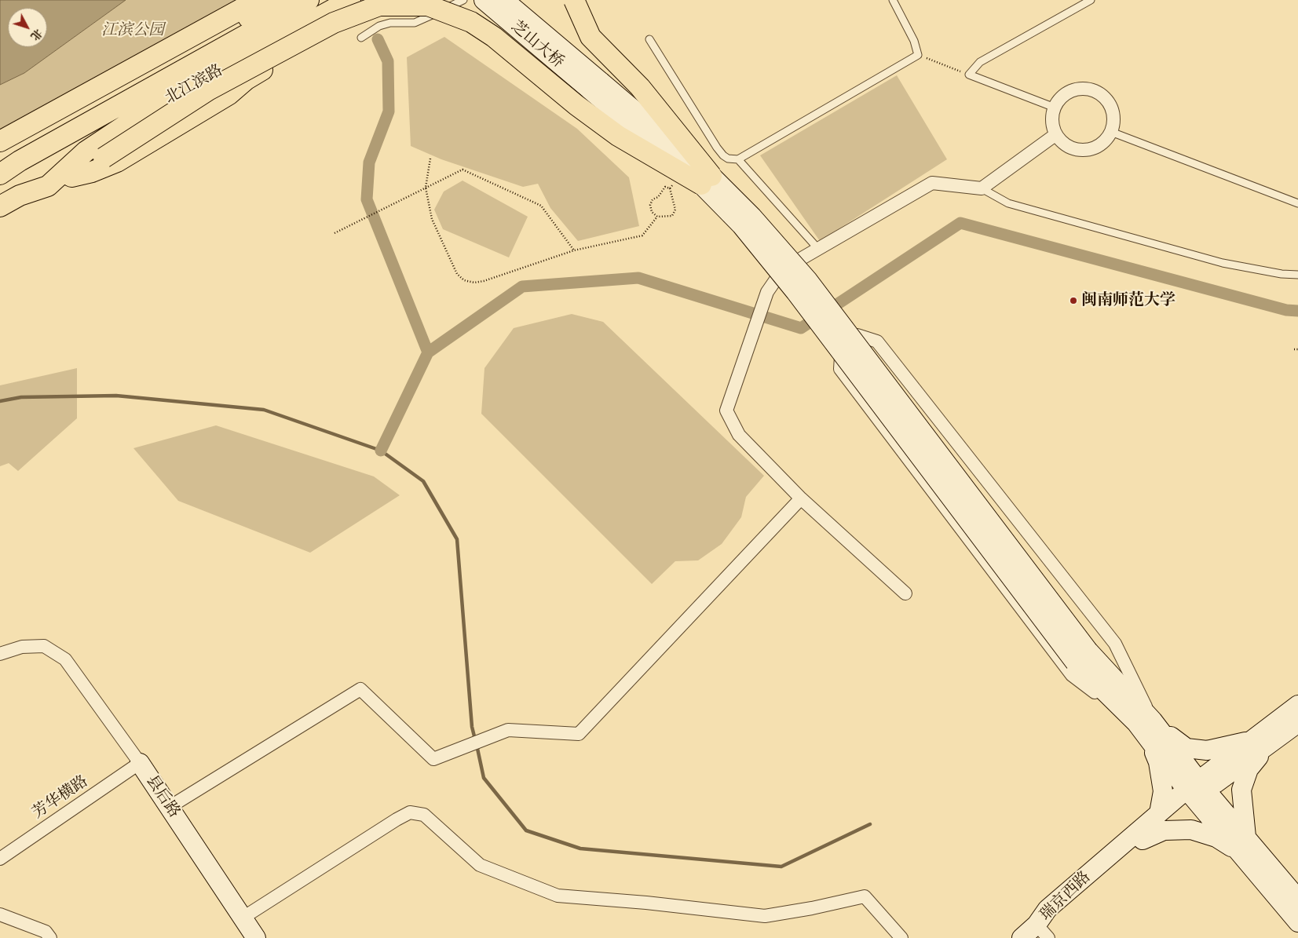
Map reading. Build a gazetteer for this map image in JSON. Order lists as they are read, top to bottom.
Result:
{
  "streets": {
    "main road": ["北江滨路"],
    "street": [
      "芝山大桥",
      "县后路",
      "芳华横路",
      "瑞京西路"
    ]
  },
  "crossings": [
    ["县后路", "芳华横路"]
  ],
  "parks": ["江滨公园"],
  "places": ["闽南师范大学"],
  "north": "bottom right"
}
